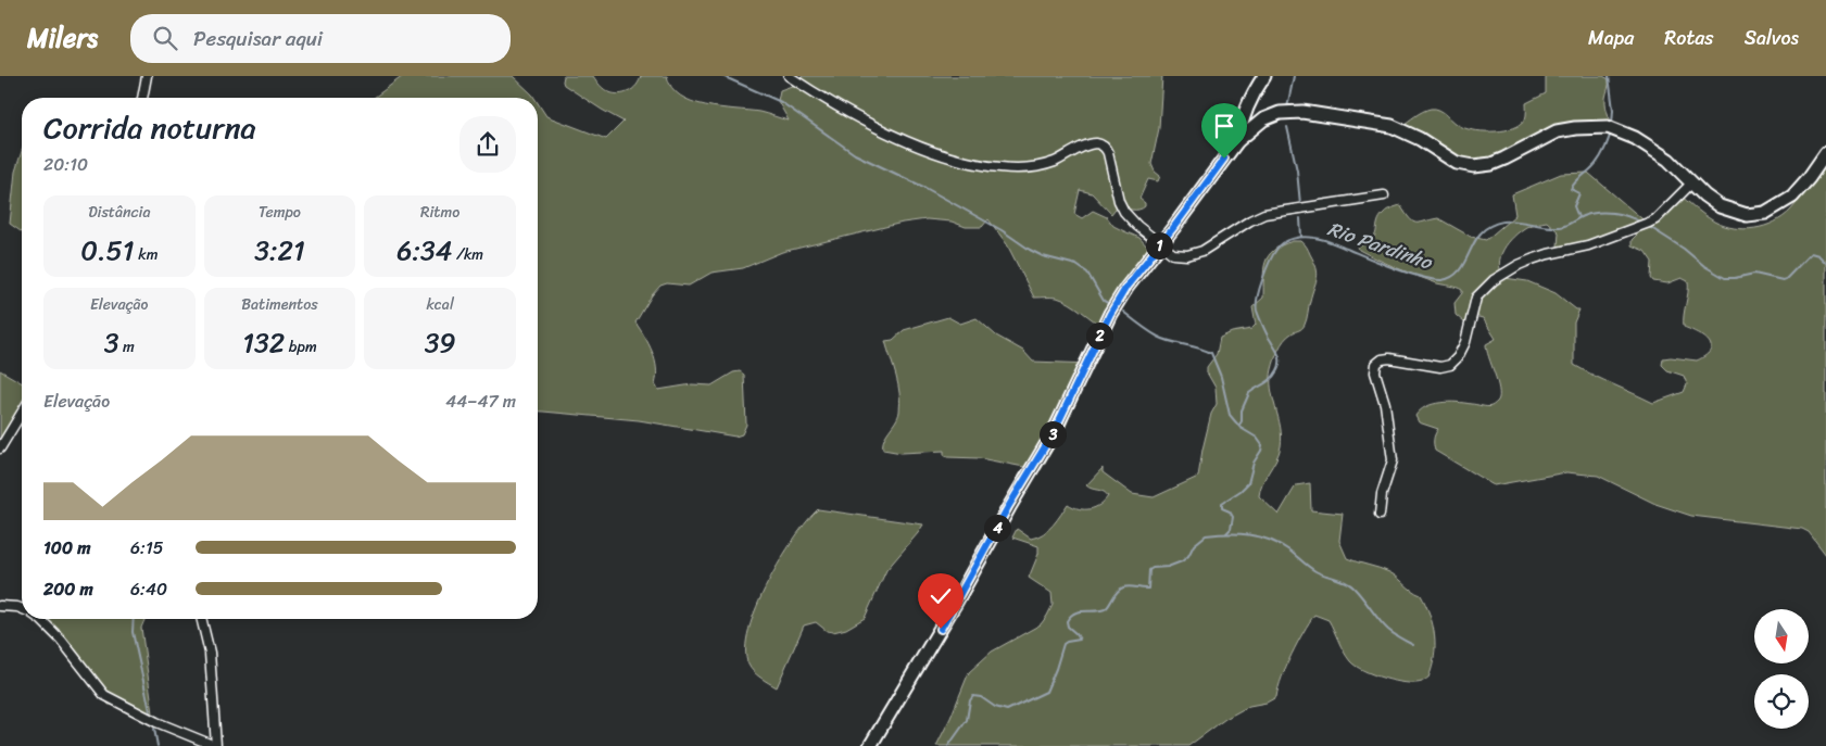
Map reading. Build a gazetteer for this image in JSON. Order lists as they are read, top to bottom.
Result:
{
  "water": ["Rio Pardinho"],
  "north": "bottom",
  "page": {
    "header": "Milers",
    "search": "Pesquisar aqui",
    "nav": ["Mapa", "Rotas", "Salvos"],
    "heading": ["Corrida noturna", "20:10"],
    "stats": [
      ["Distância", "0.51 km"],
      ["Tempo", "3:21"],
      ["Ritmo", "6:34 /km"],
      ["Elevação", "3 m"],
      ["Batimentos", "132 bpm"],
      ["kcal", "39"]
    ],
    "pins": [
      "1",
      "2",
      "3",
      "4"
    ],
    "chart": ["Elevação", "44–47 m"],
    "list": [
      {
        "name": "100 m",
        "note": "6:15"
      },
      {
        "name": "200 m",
        "note": "6:40"
      }
    ]
  }
}
